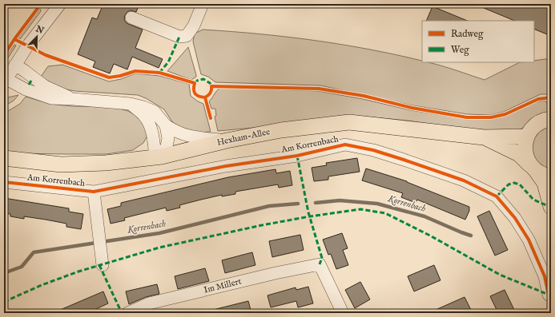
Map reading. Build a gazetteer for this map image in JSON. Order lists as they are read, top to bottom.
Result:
{
  "streets": {
    "main road": ["Hexham-Allee"],
    "street": ["Am Korrenbach", "Im Millert"]
  },
  "water": ["Korrenbach"],
  "legend": ["Radweg", "Weg"],
  "north": "top right"
}
